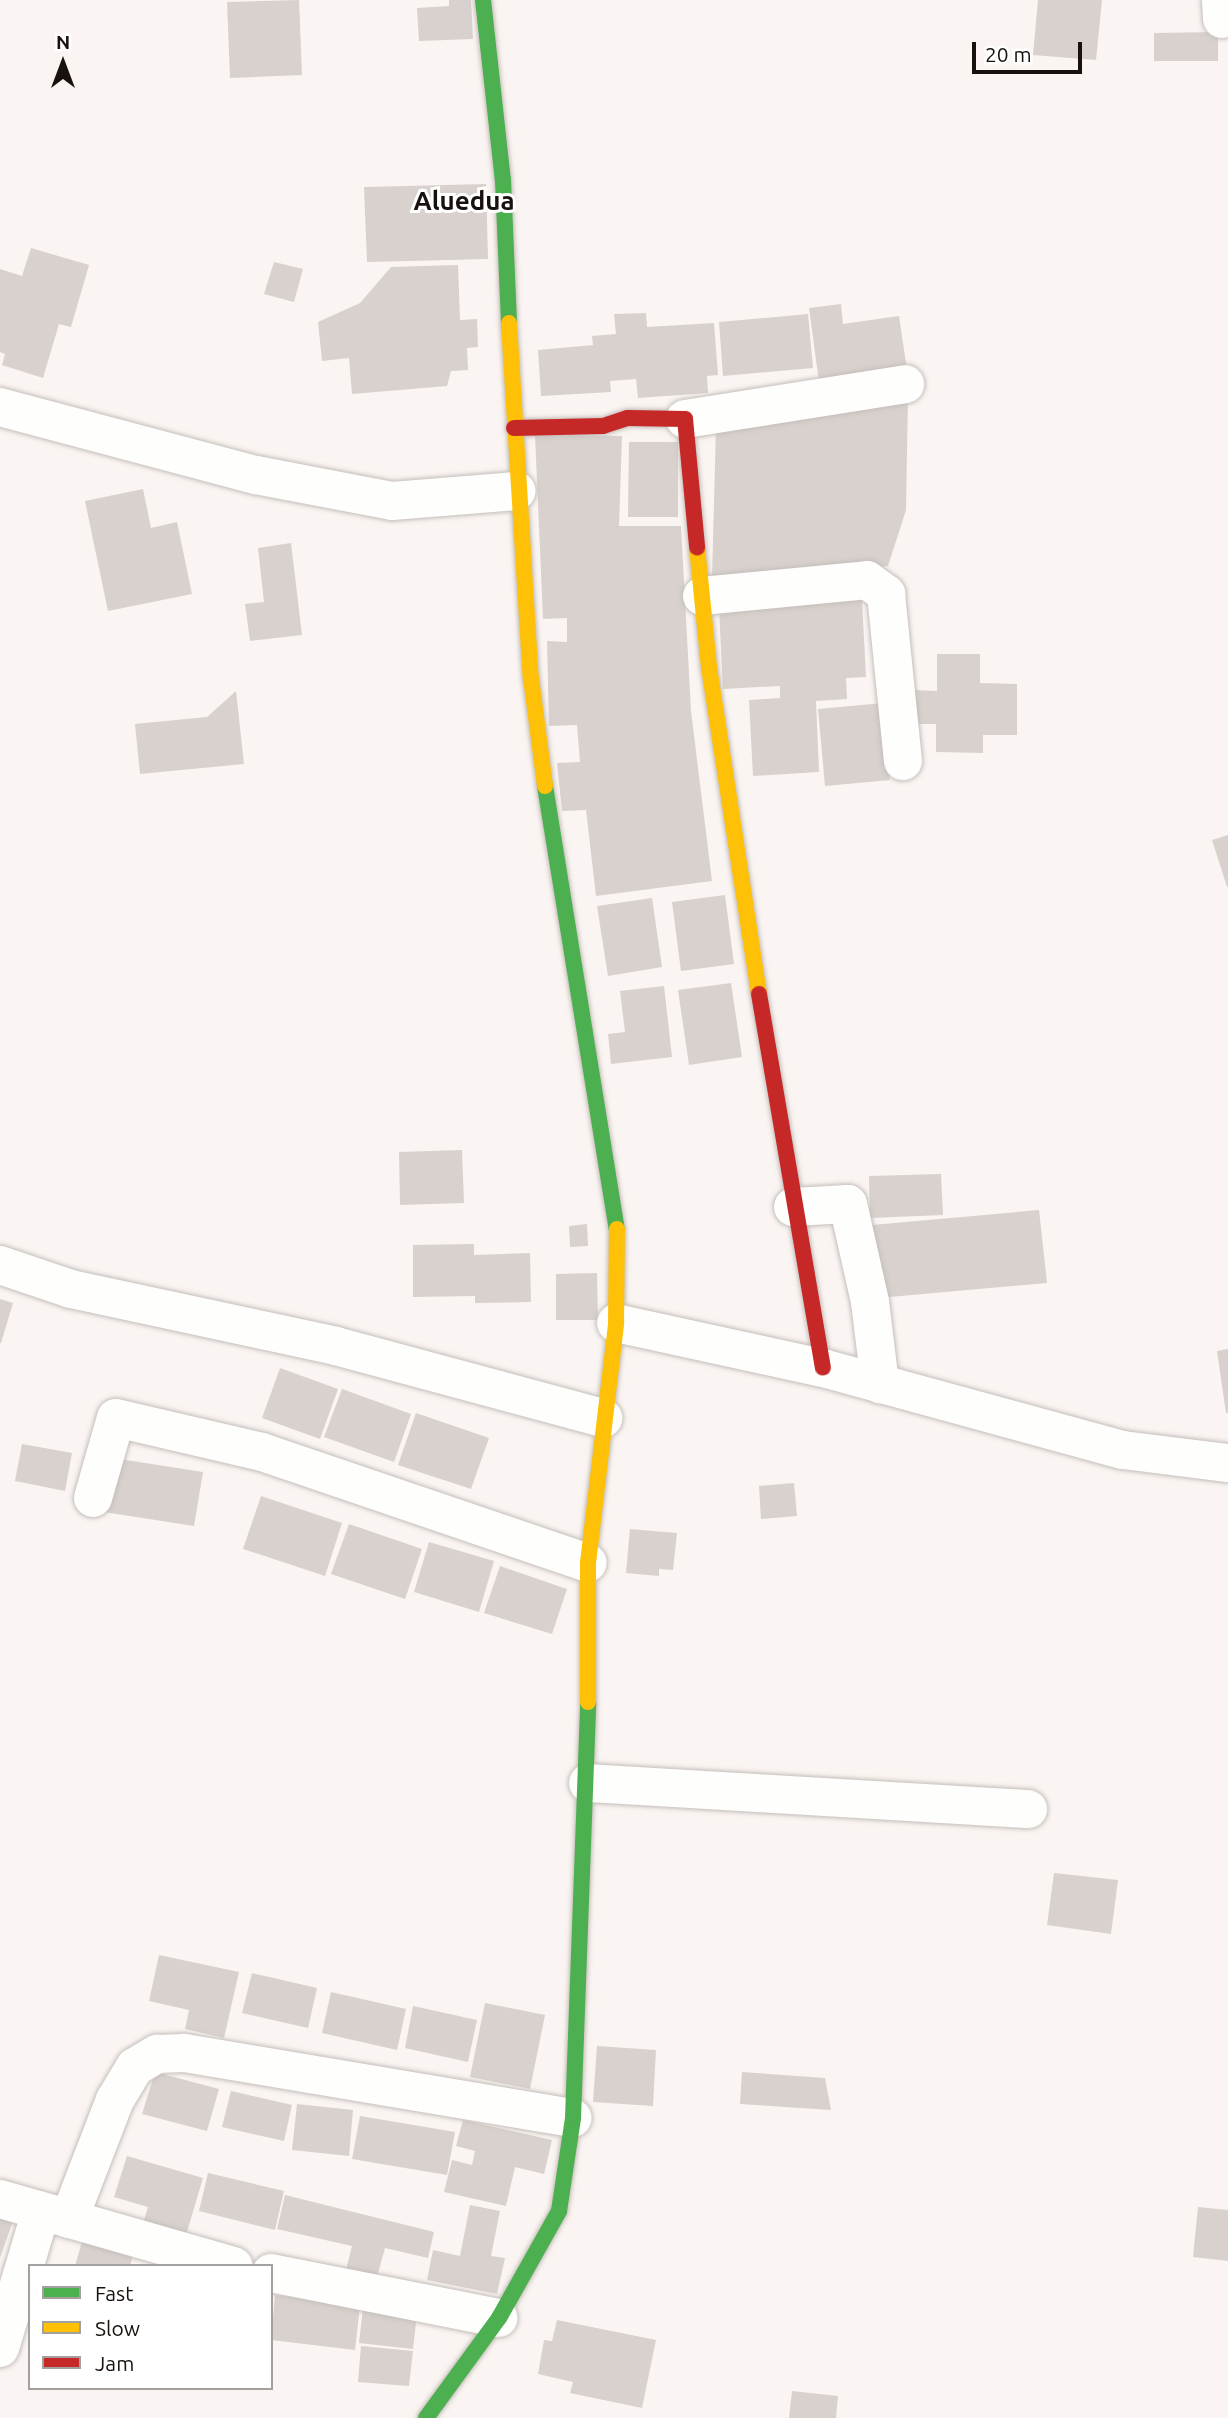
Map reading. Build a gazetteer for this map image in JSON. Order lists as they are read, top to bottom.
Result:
{
  "districts": ["Aluedua"],
  "legend": ["Fast", "Slow", "Jam"],
  "scale_bar": "20 m",
  "north": "top"
}
